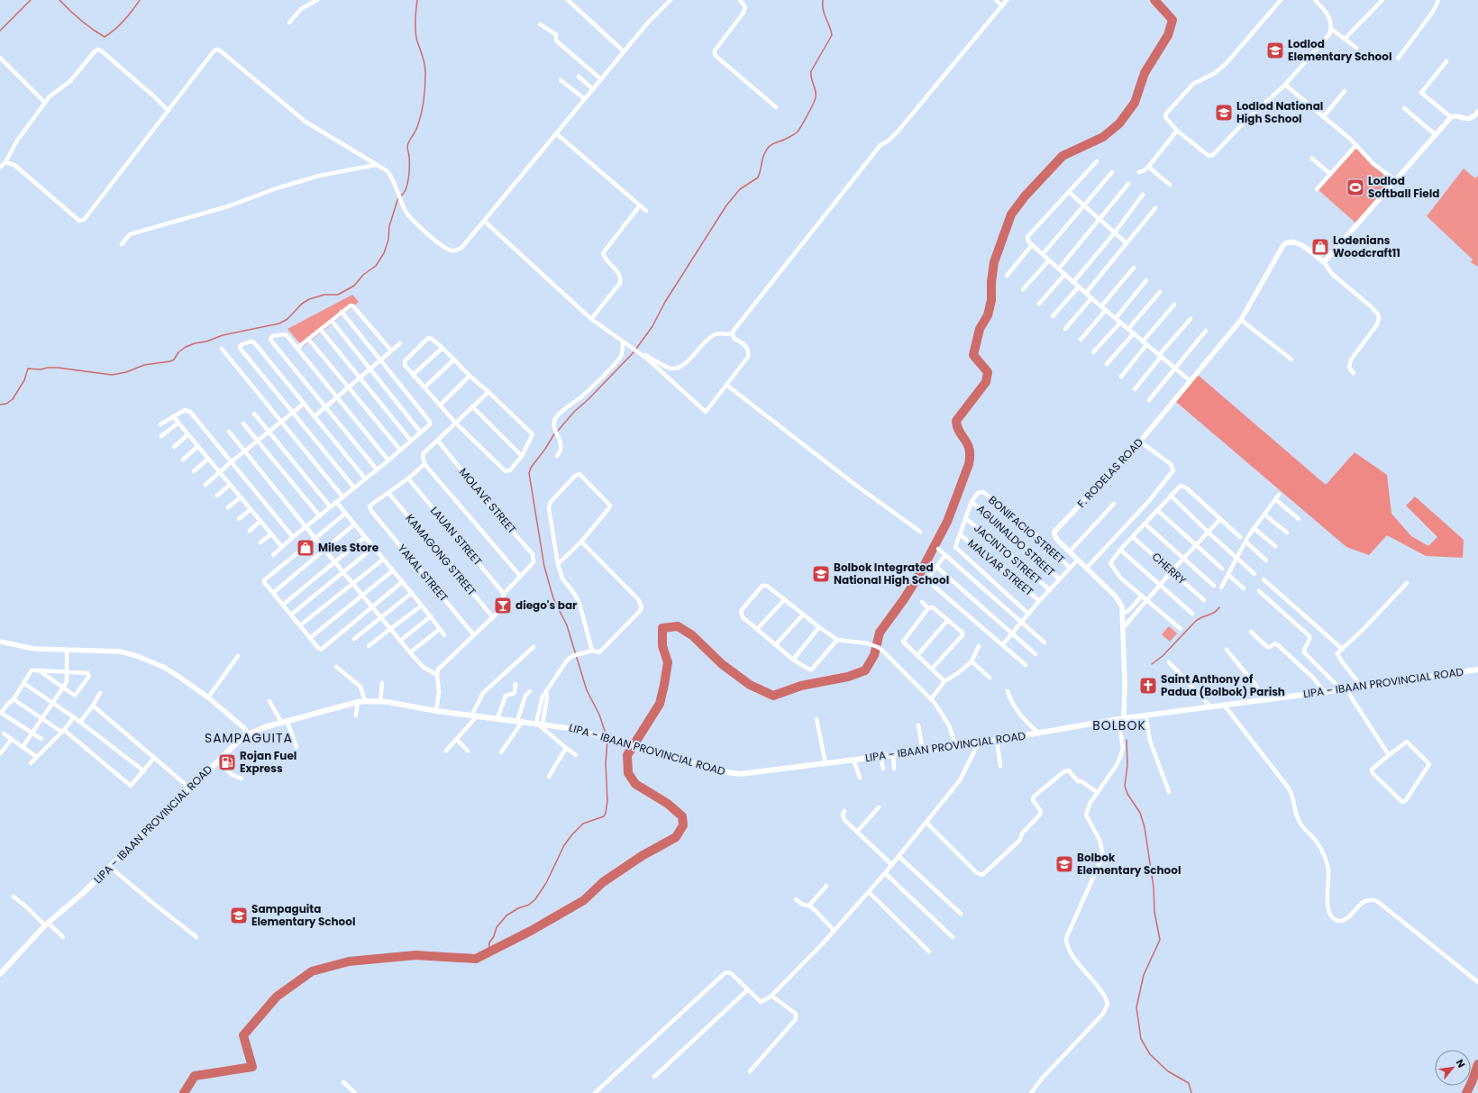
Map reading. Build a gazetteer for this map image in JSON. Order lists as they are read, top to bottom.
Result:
{
  "streets": {
    "main road": ["LIPA - IBAAN PROVINCIAL ROAD"],
    "street": [
      "F. RODELAS ROAD",
      "MOLAVE STREET",
      "BONIFACIO STREET",
      "LAUAN STREET",
      "AGUINALDO STREET",
      "JACINTO STREET",
      "KAMAGONG STREET",
      "MALVAR STREET",
      "CHERRY",
      "YAKAL STREET"
    ]
  },
  "crossings": [
    ["F. RODELAS ROAD", "LIPA - IBAAN PROVINCIAL ROAD"],
    ["BONIFACIO STREET", "AGUINALDO STREET"],
    ["KAMAGONG STREET", "YAKAL STREET"]
  ],
  "districts": ["BOLBOK", "SAMPAGUITA"],
  "places": {
    "school or university": [
      "Lodlod Elementary School",
      "Lodlod National High School",
      "Bolbok Integrated National High School",
      "Bolbok Elementary School",
      "Sampaguita Elementary School"
    ],
    "sports": ["Lodlod Softball Field"],
    "shop": ["Lodenians Woodcraft11", "Miles Store"],
    "bar": ["diego's bar"],
    "church": ["Saint Anthony of Padua (Bolbok) Parish"],
    "fuel station": ["Rojan Fuel Express"]
  },
  "north": "top right"
}
